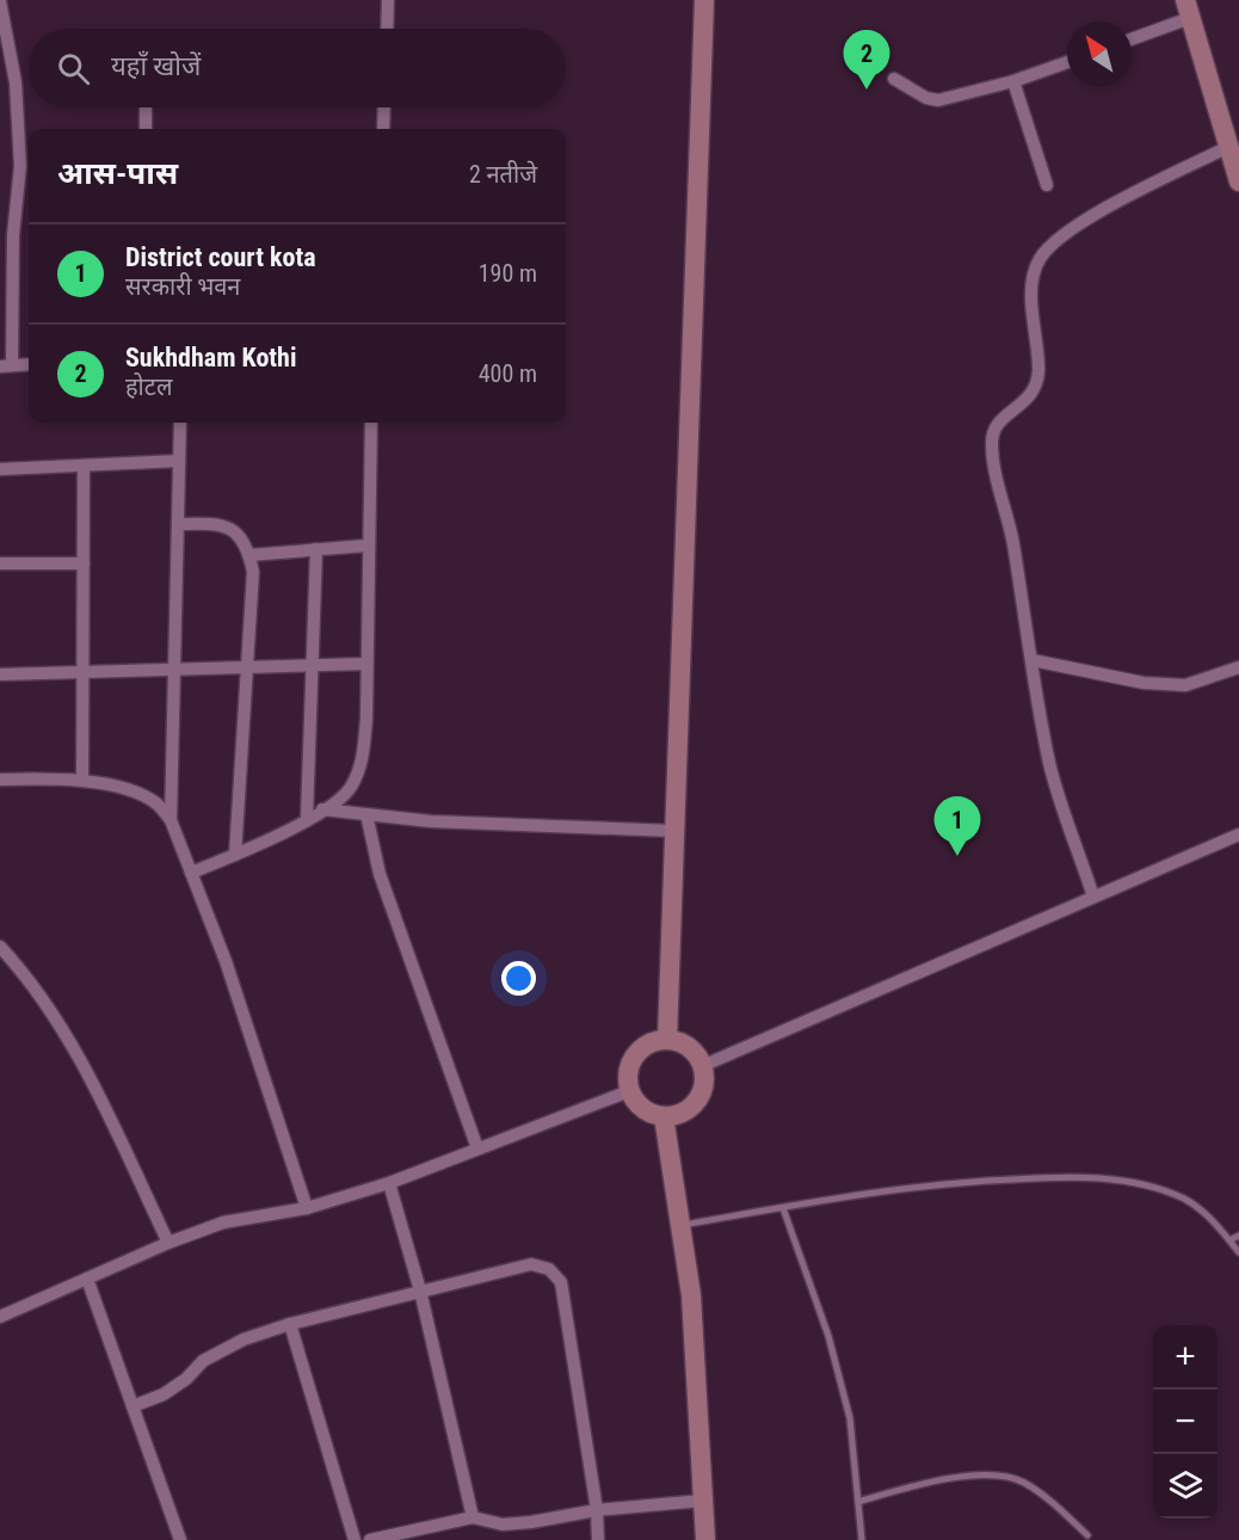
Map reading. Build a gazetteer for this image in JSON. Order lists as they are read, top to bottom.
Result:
{
  "north": "top left",
  "page": {
    "search": "यहाँ खोजें",
    "pins": ["2", "1"],
    "heading": ["आस-पास", "2 नतीजे"],
    "list": [
      {
        "mark": "1",
        "name": "District court kota",
        "note": "सरकारी भवन",
        "value": "190 m"
      },
      {
        "mark": "2",
        "name": "Sukhdham Kothi",
        "note": "होटल",
        "value": "400 m"
      }
    ],
    "map_buttons": ["+", "−"]
  }
}
